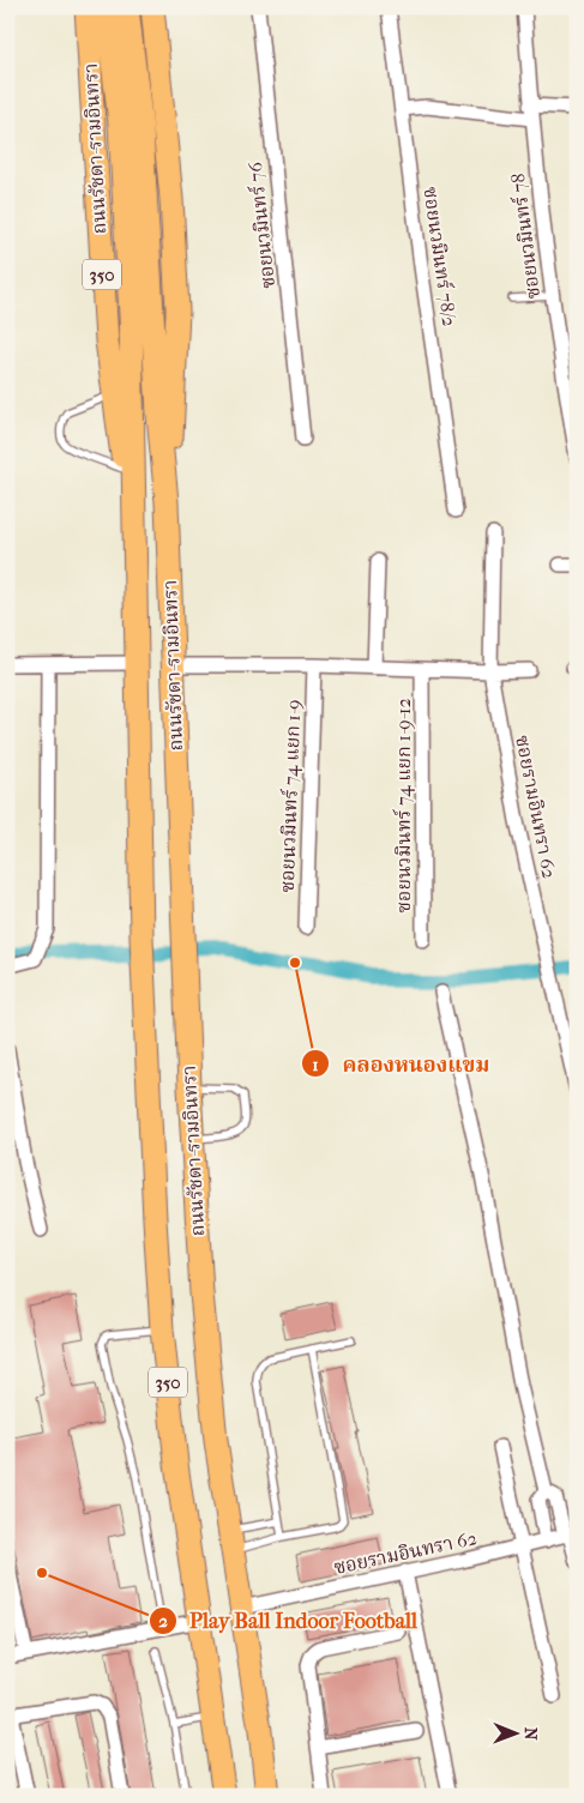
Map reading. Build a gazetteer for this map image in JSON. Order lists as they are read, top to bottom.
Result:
{
  "streets": {
    "main road": ["ถนนรัชดา-รามอินทรา", "350"],
    "street": [
      "ซอยนวมินทร์ 76",
      "ซอยนวมินทร์ 78",
      "ซอยนวมินทร์ 78/2",
      "ซอยนวมินทร์ 74 แยก 1-9",
      "ซอยนวมินทร์ 74 แยก 1-9-12",
      "ซอยรามอินทรา 62"
    ]
  },
  "crossings": [
    ["ถนนรัชดา-รามอินทรา", "ซอยรามอินทรา 62"]
  ],
  "places": ["คลองหนองแขม", "Play Ball Indoor Football"],
  "north": "right"
}
